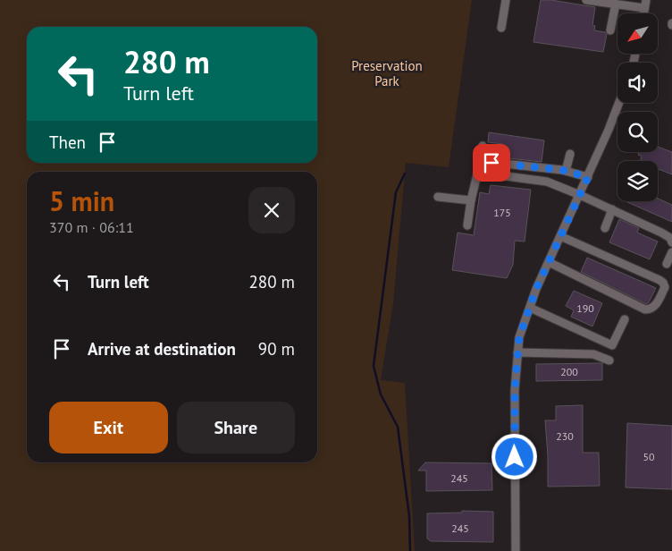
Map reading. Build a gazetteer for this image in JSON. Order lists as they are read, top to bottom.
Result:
{
  "parks": ["Preservation Park"],
  "house_numbers": [
    "175",
    "190",
    "200",
    "230",
    "50",
    "245",
    "245"
  ],
  "north": "bottom left",
  "page": {
    "turn": ["280 m", "Turn left"],
    "then": "Then",
    "heading": ["5 min", "370 m · 06:11"],
    "list": [
      {
        "name": "Turn left",
        "value": "280 m"
      },
      {
        "name": "Arrive at destination",
        "value": "90 m"
      }
    ],
    "buttons": ["Exit", "Share"]
  }
}
